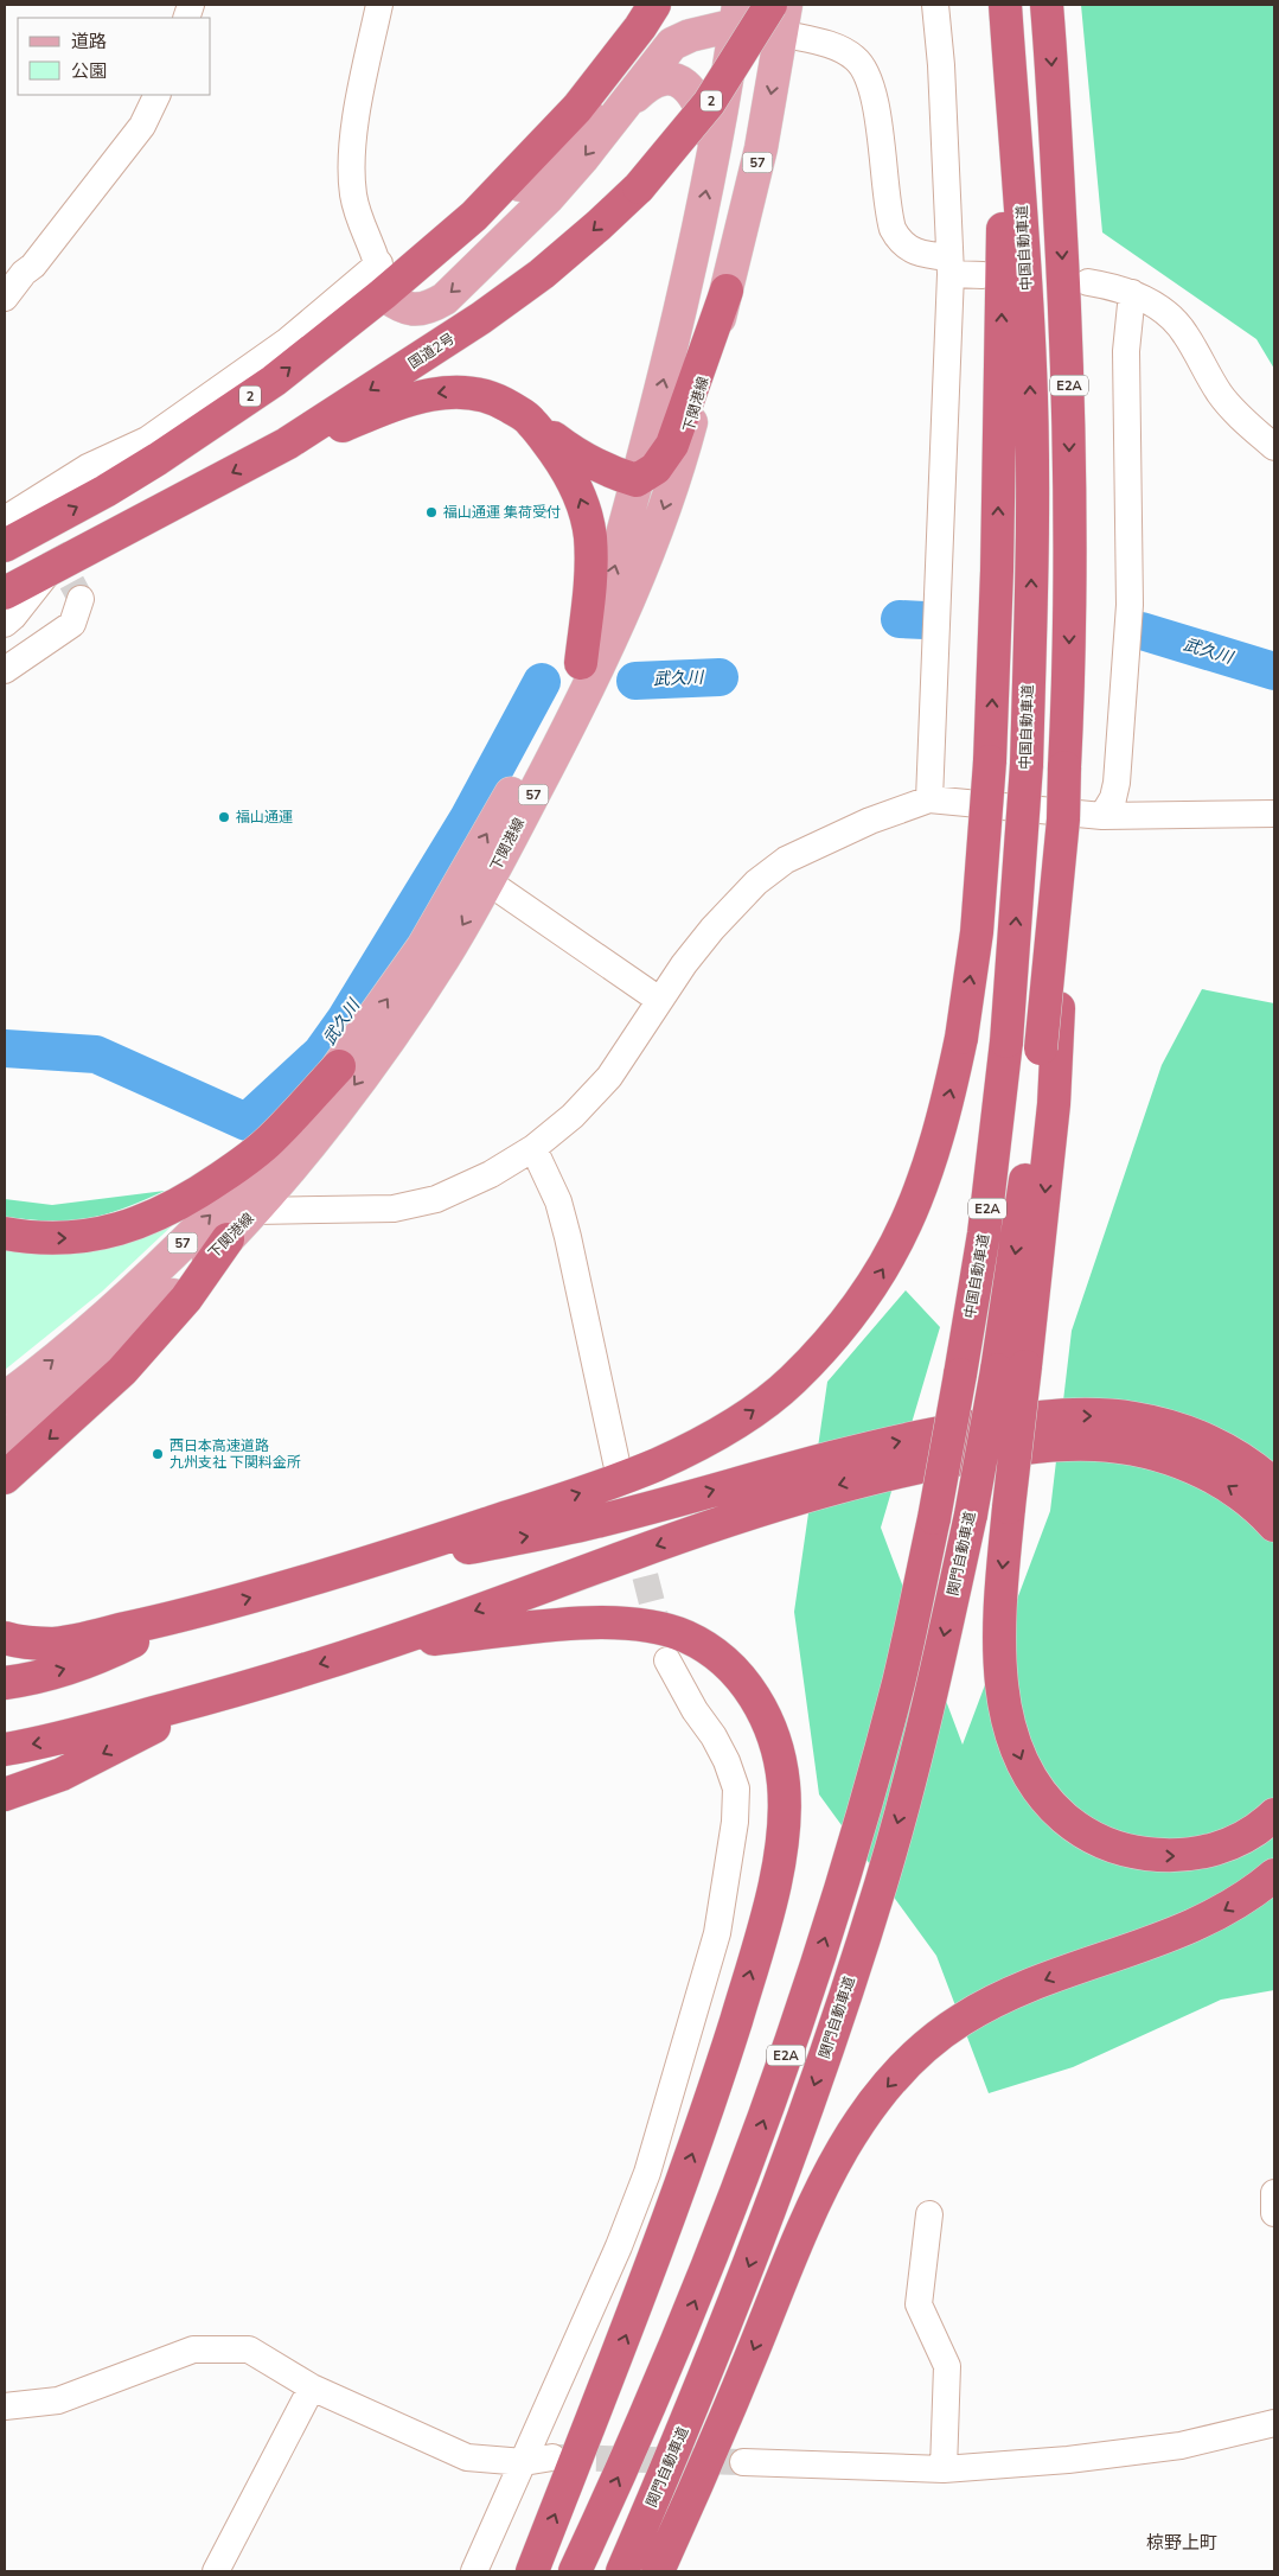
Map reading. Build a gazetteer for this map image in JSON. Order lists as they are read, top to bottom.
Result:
{
  "streets": {
    "highway": [
      "2",
      "中国自動車道",
      "国道2号",
      "E2A",
      "関門自動車道"
    ],
    "main road": ["57", "下関港線"]
  },
  "crossings": [
    ["国道2号", "下関港線"],
    ["E2A", "関門自動車道"]
  ],
  "one_way": ["関門自動車道"],
  "districts": ["椋野上町"],
  "water": ["武久川"],
  "places": ["福山通運 集荷受付", "福山通運", "西日本高速道路 九州支社 下関料金所"],
  "legend": ["道路", "公園"]
}
